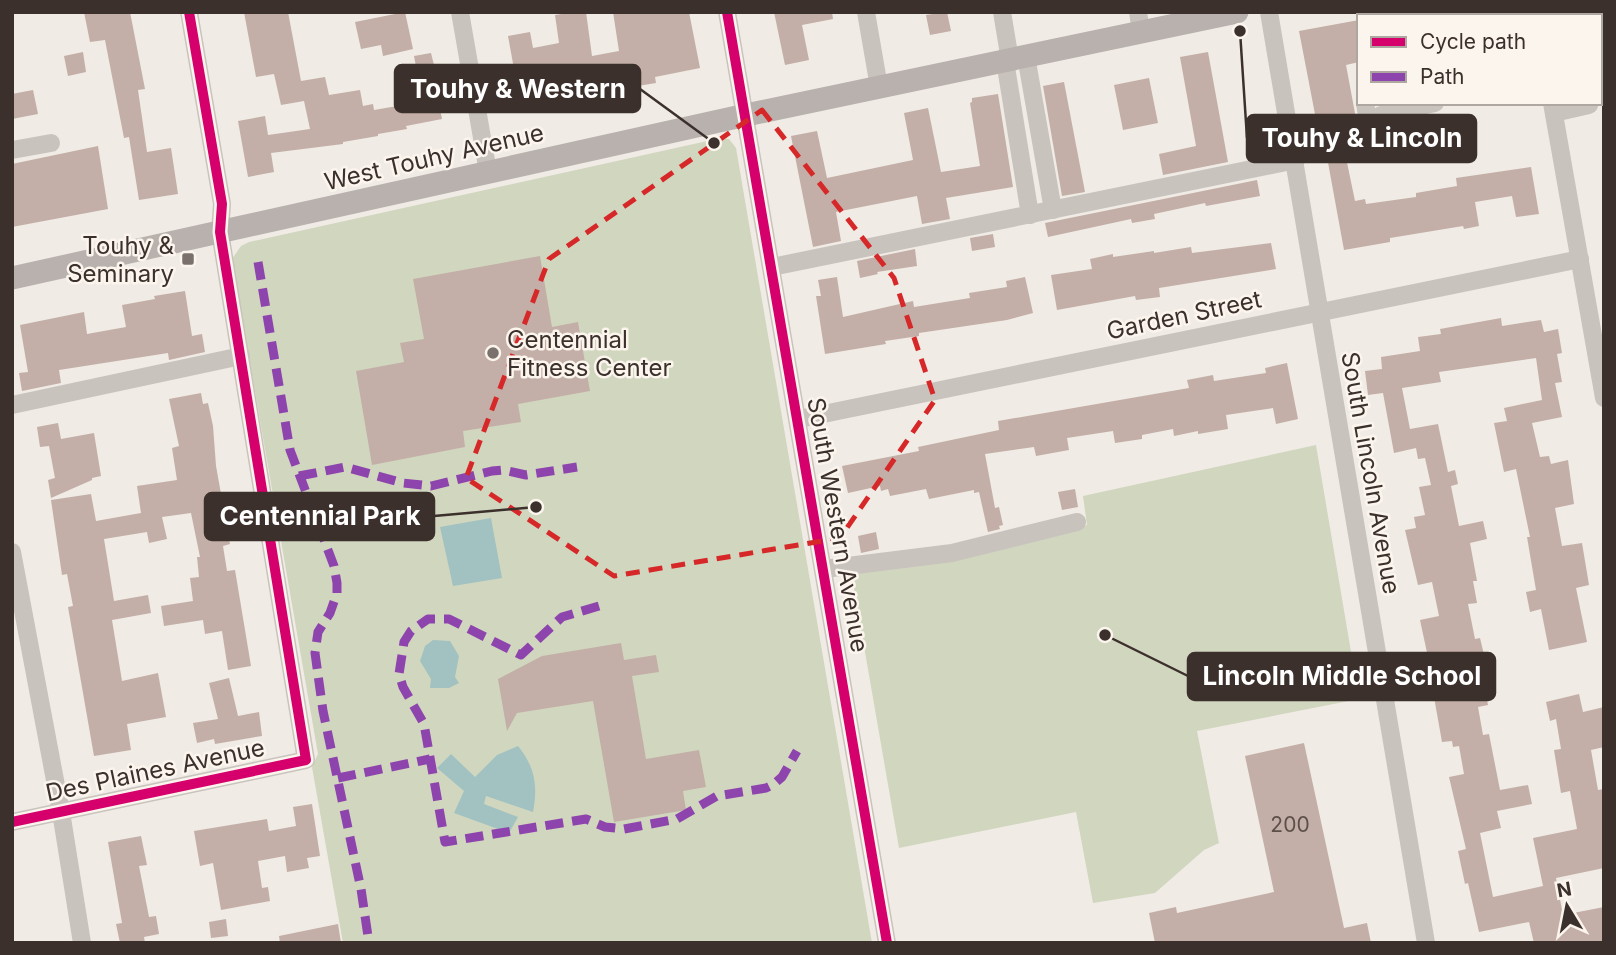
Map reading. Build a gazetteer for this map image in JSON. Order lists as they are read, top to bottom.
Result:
{
  "streets": {
    "main road": ["West Touhy Avenue"],
    "street": [
      "Garden Street",
      "South Lincoln Avenue",
      "South Western Avenue",
      "Des Plaines Avenue"
    ]
  },
  "crossings": [
    ["West Touhy Avenue", "South Western Avenue"],
    ["Garden Street", "South Lincoln Avenue"],
    ["Garden Street", "South Western Avenue"]
  ],
  "places": {
    "other": [
      "Touhy & Lincoln",
      "Touhy & Western",
      "Centennial Fitness Center",
      "Centennial Park",
      "Lincoln Middle School"
    ],
    "transit": ["Touhy & Seminary"]
  },
  "house_numbers": ["200"],
  "legend": ["Cycle path", "Path"],
  "north": "top"
}
